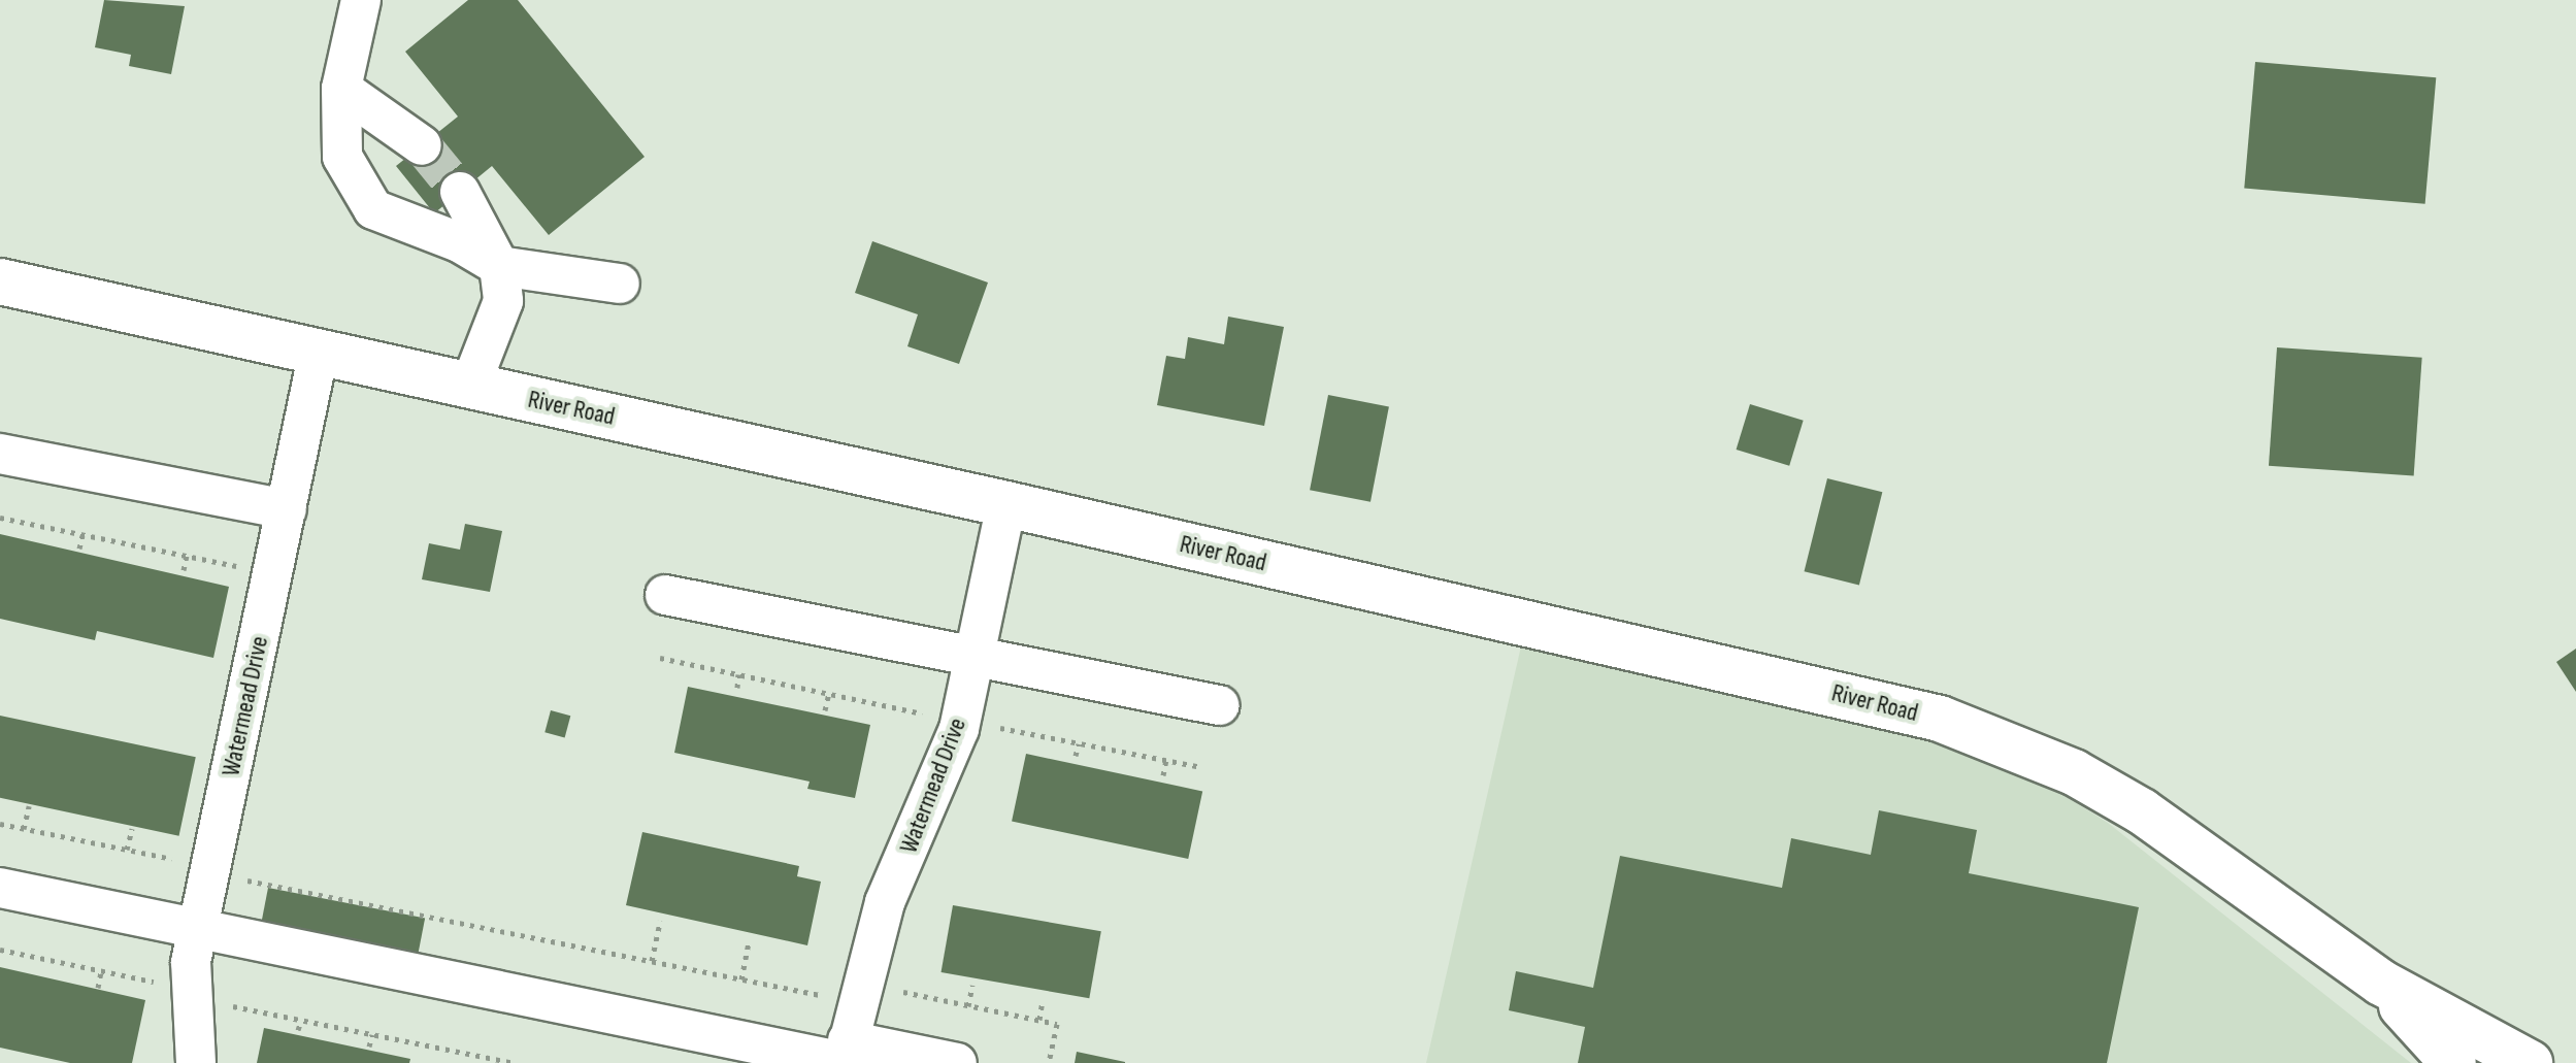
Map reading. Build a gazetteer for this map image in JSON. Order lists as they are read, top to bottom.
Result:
{
  "streets": {
    "main road": ["River Road"],
    "street": ["Watermead Drive"]
  },
  "crossings": [
    ["River Road", "Watermead Drive"]
  ]
}
